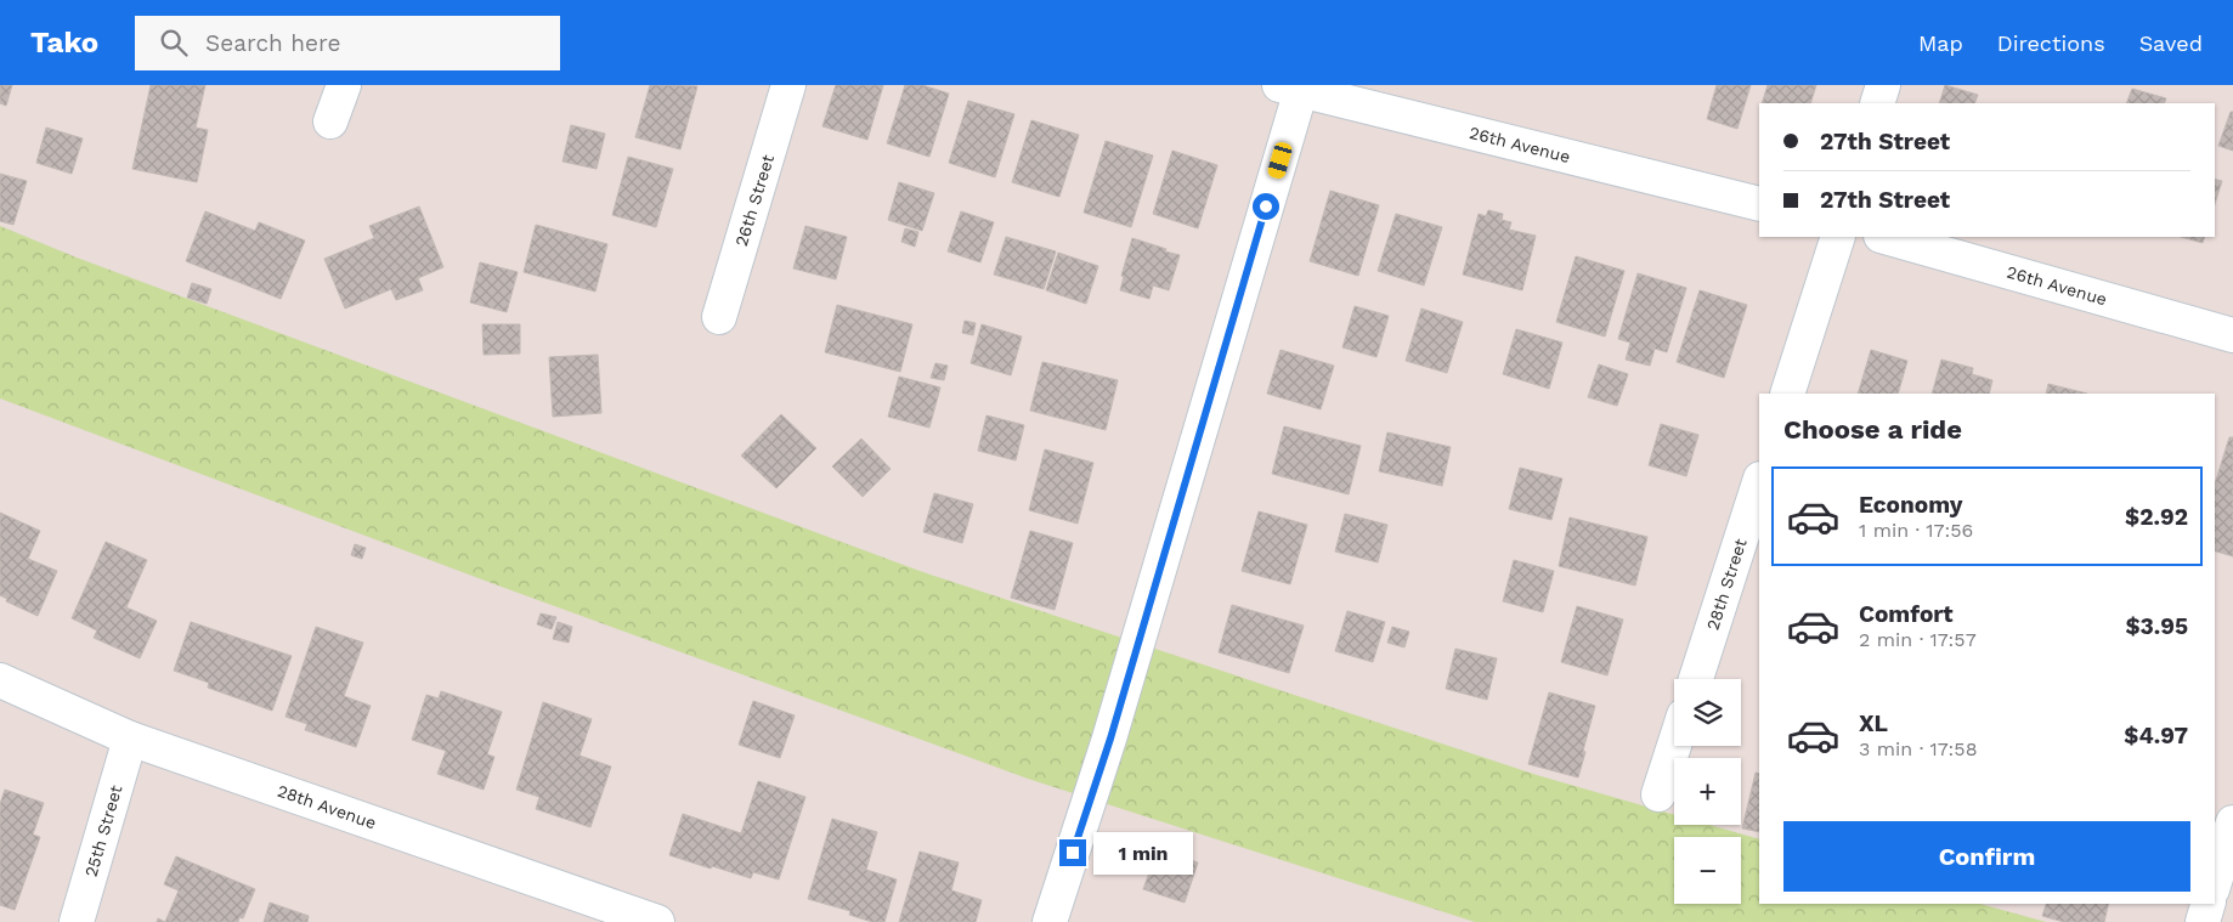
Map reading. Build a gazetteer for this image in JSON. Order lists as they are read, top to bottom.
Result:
{
  "streets": {
    "street": [
      "26th Avenue",
      "26th Street",
      "28th Street",
      "28th Avenue",
      "25th Street"
    ]
  },
  "crossings": [
    ["28th Avenue", "25th Street"]
  ],
  "page": {
    "header": "Tako",
    "search": "Search here",
    "nav": ["Map", "Directions", "Saved"],
    "banner": ["27th Street", "27th Street"],
    "heading": "Choose a ride",
    "list": [
      {
        "name": "Economy",
        "note": "1 min · 17:56",
        "value": "$2.92"
      },
      {
        "name": "Comfort",
        "note": "2 min · 17:57",
        "value": "$3.95"
      },
      {
        "name": "XL",
        "note": "3 min · 17:58",
        "value": "$4.97"
      }
    ],
    "map_buttons": ["+", "−"],
    "buttons": "Confirm",
    "bubble": "1 min"
  }
}
